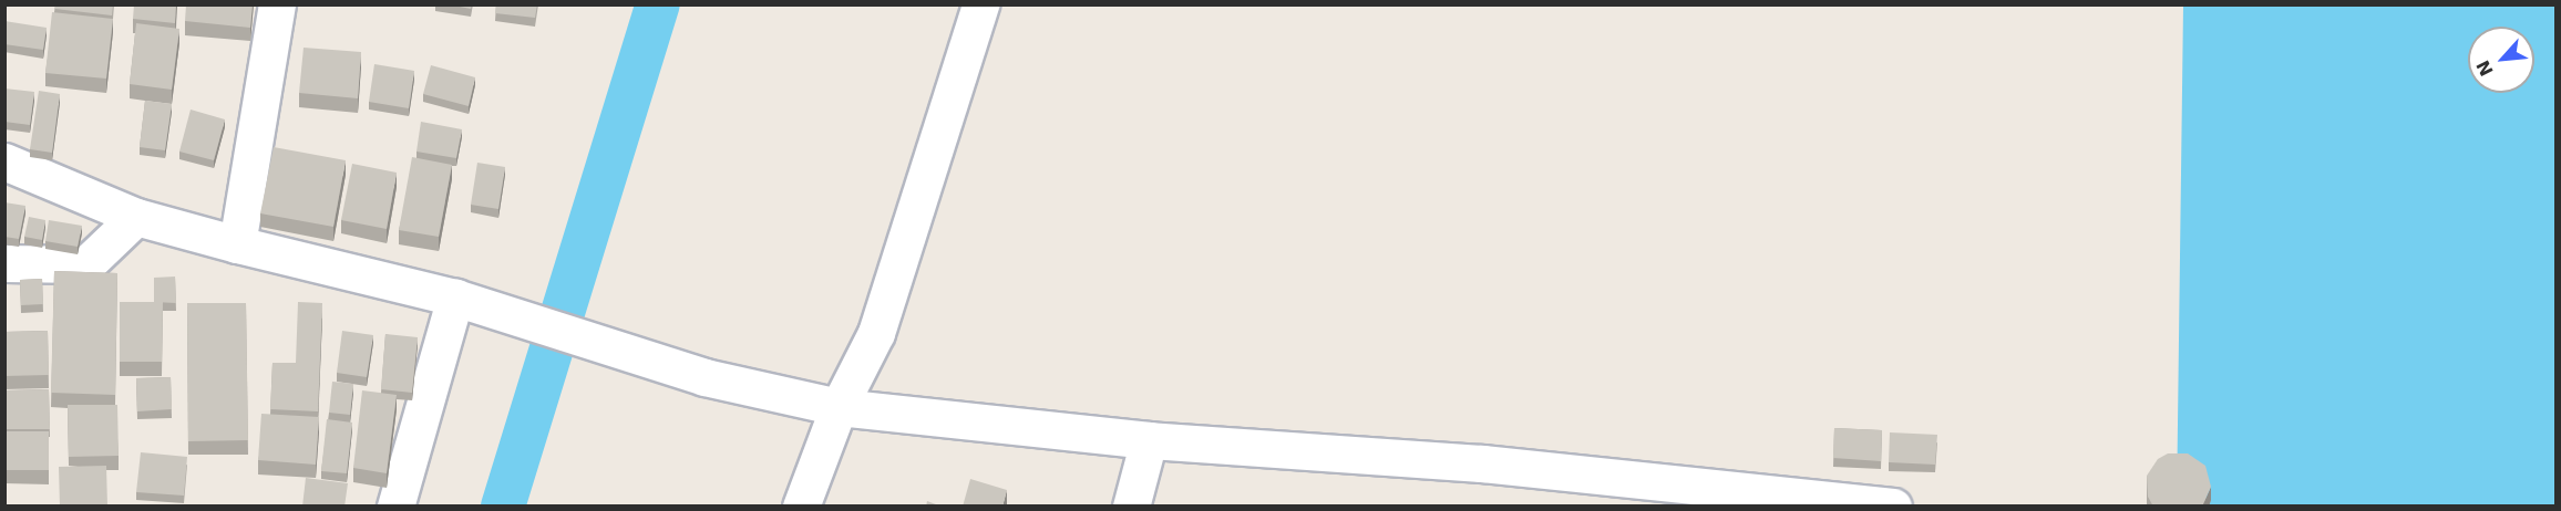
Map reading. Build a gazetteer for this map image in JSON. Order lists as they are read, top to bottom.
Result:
{
  "north": "bottom left"
}
